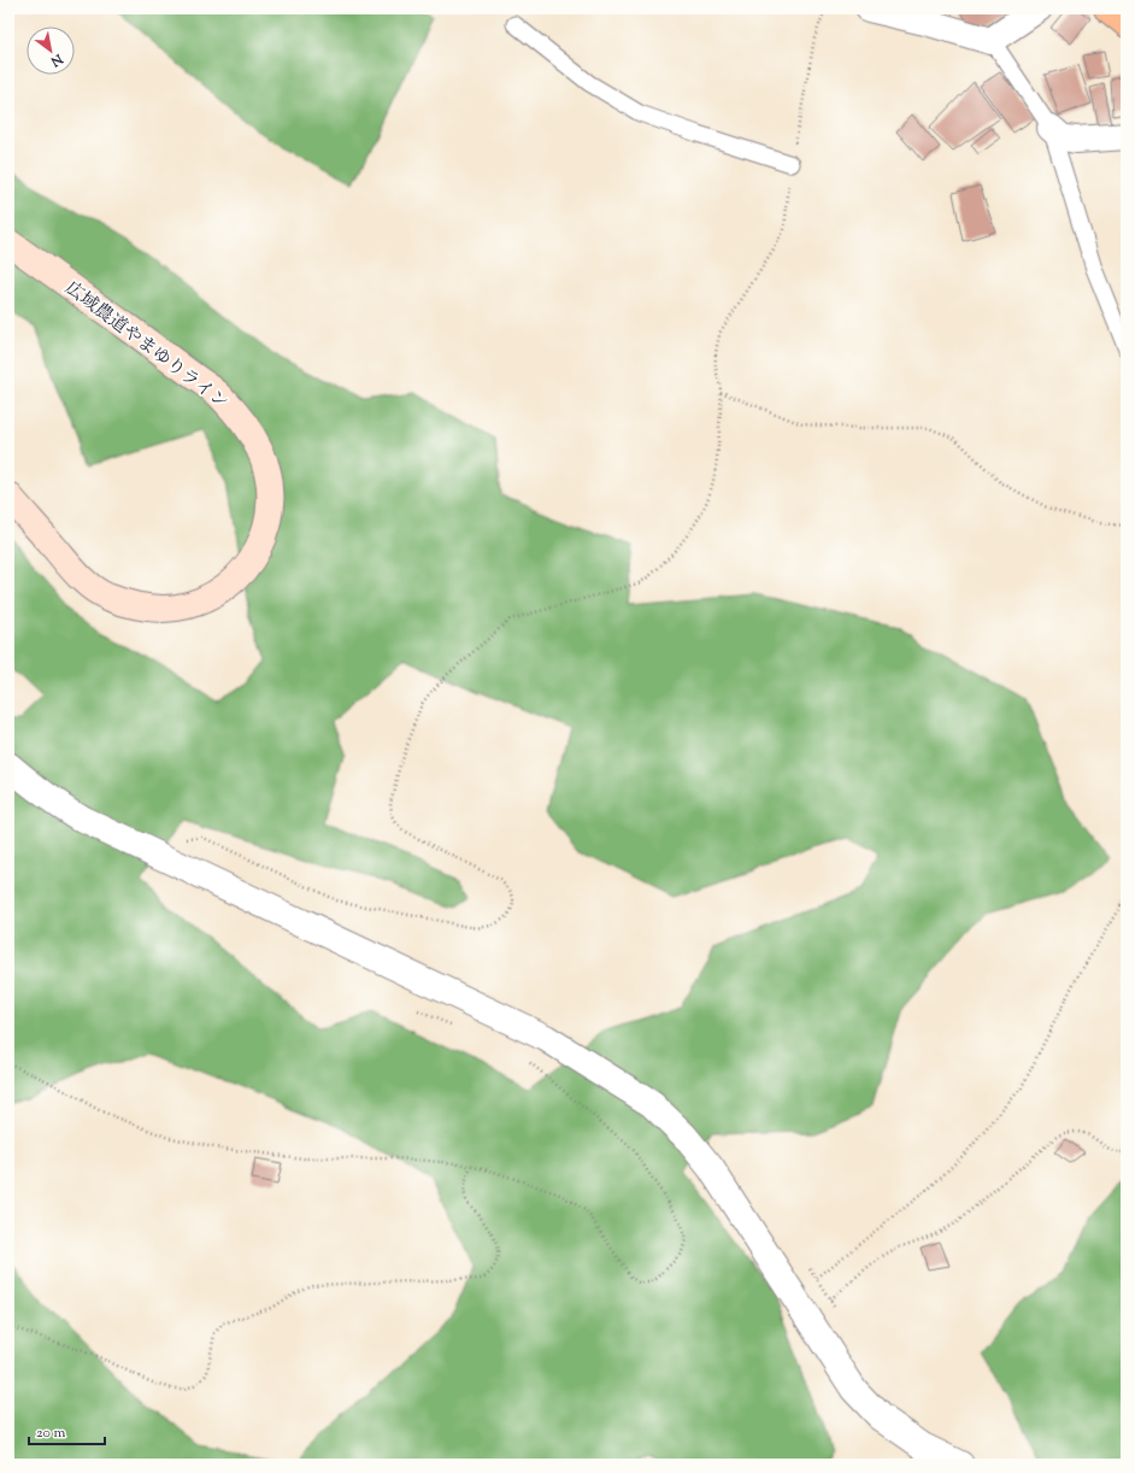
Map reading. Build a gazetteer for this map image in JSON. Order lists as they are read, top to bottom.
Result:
{
  "streets": {
    "street": ["広域農道やまゆりライン"]
  },
  "scale_bar": "20 m",
  "north": "bottom right"
}
